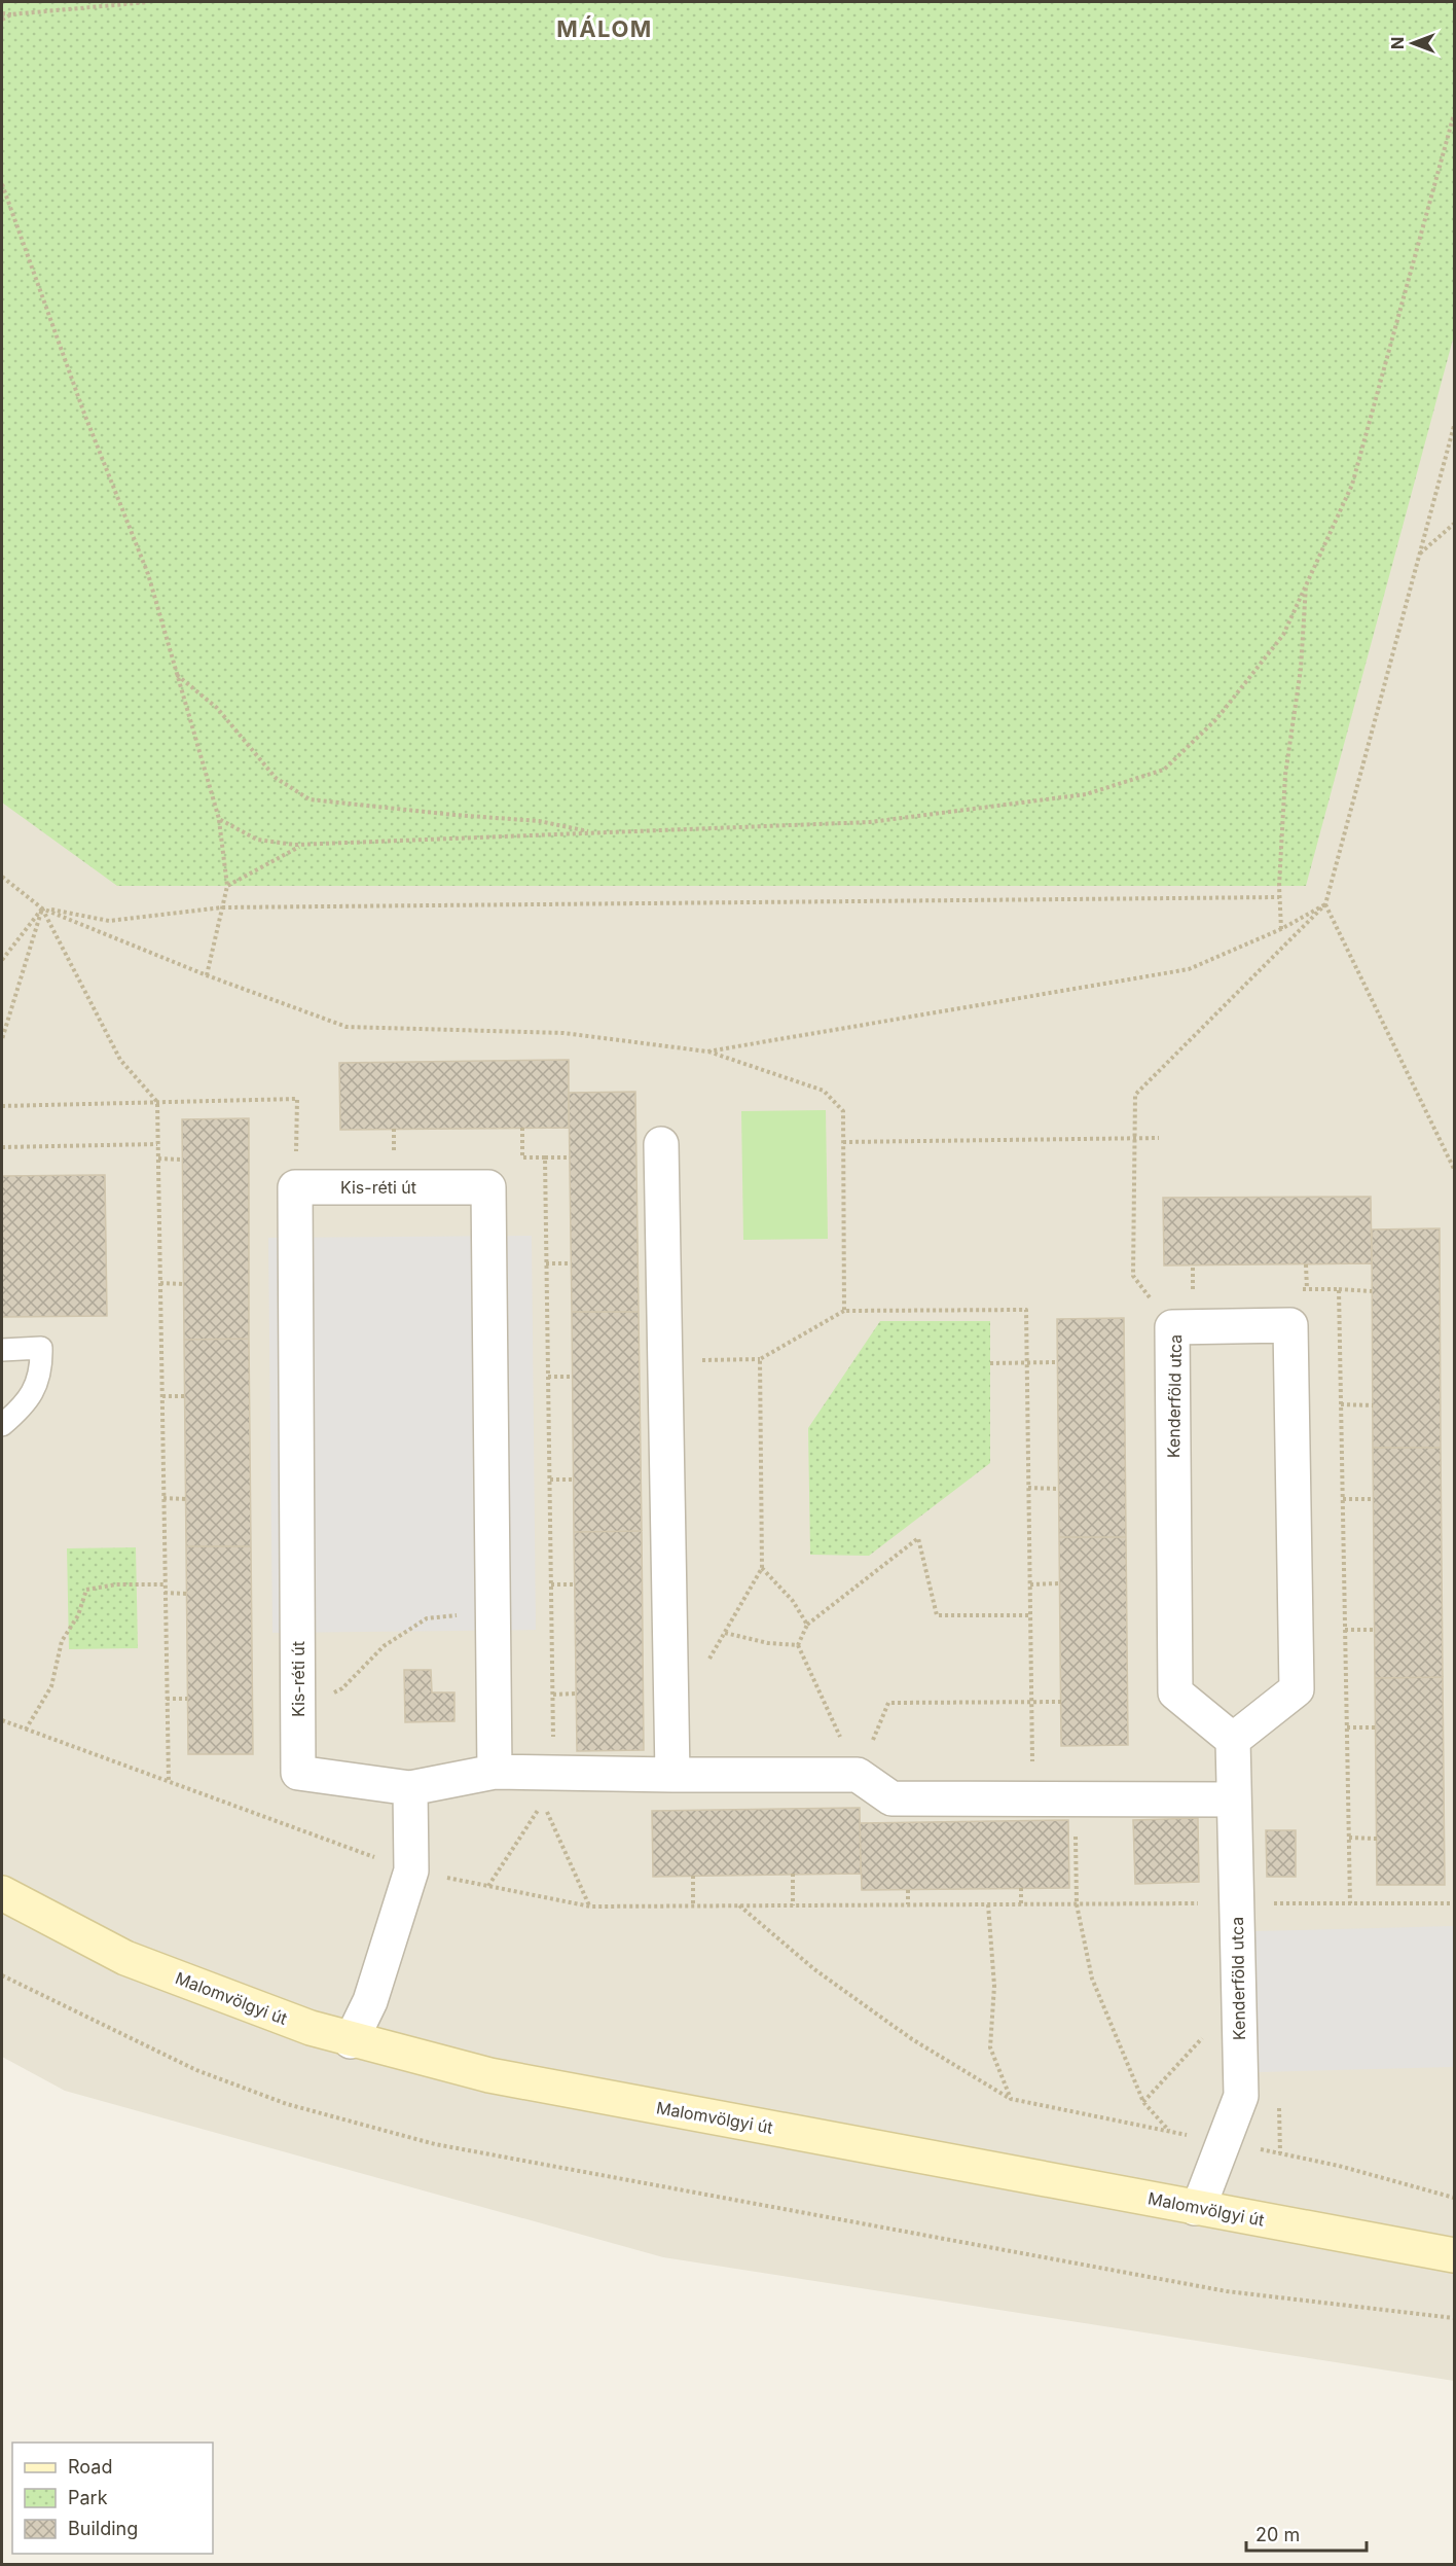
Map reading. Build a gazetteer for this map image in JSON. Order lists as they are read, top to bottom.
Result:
{
  "streets": {
    "main road": ["Malomvölgyi út"],
    "street": ["Kis-réti út", "Kenderföld utca"]
  },
  "crossings": [
    ["Kenderföld utca", "Malomvölgyi út"]
  ],
  "districts": ["MÁLOM"],
  "legend": ["Road", "Park", "Building"],
  "scale_bar": "20 m",
  "north": "left"
}
